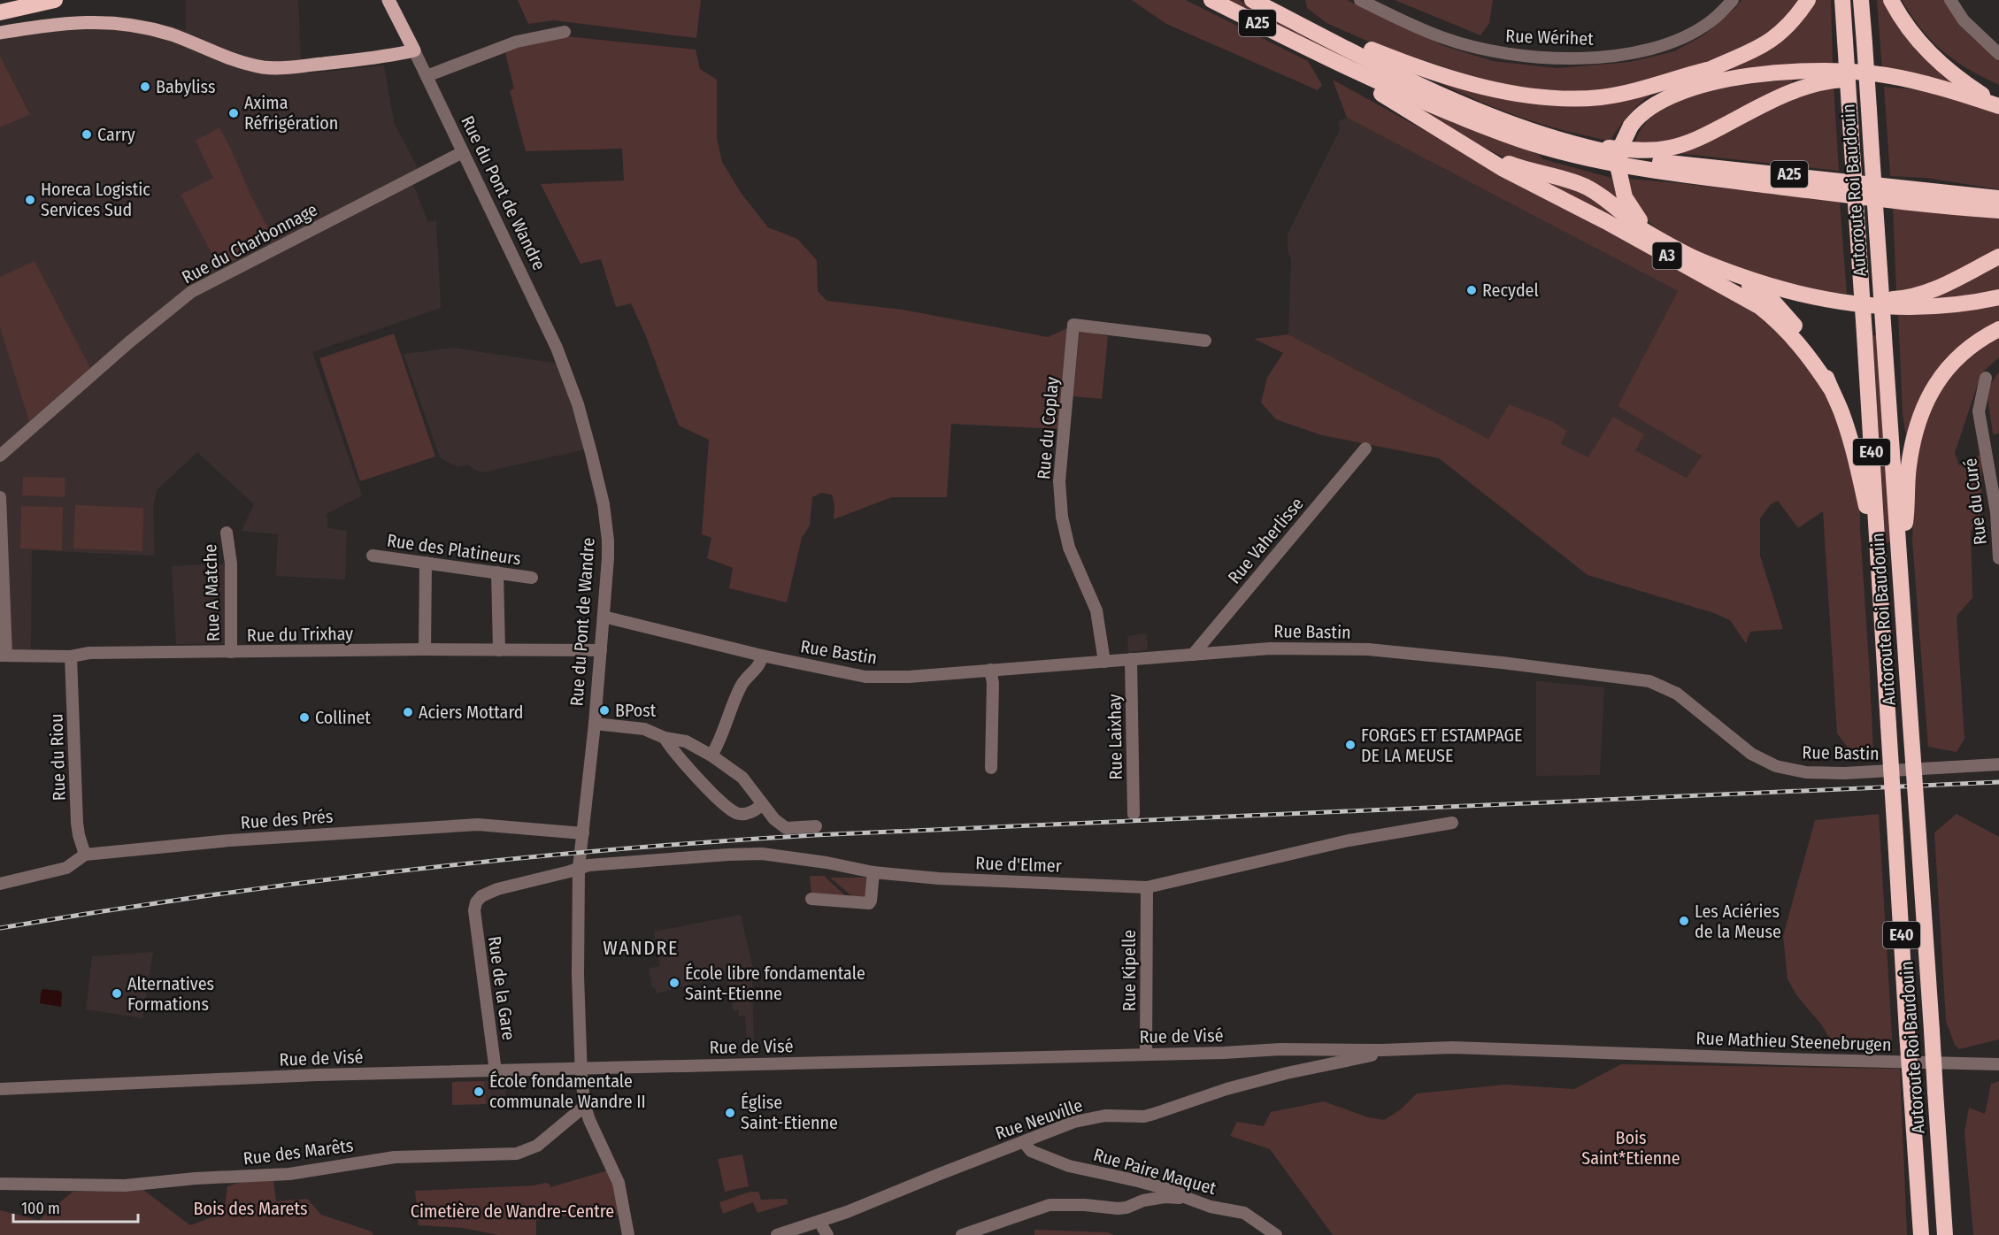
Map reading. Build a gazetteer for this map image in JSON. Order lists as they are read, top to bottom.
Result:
{
  "streets": {
    "highway": [
      "A25",
      "Autoroute Roi Baudouin",
      "A3",
      "E40"
    ],
    "main road": ["Rue du Pont de Wandre"],
    "street": [
      "Rue Wérihet",
      "Rue du Charbonnage",
      "Rue du Coplay",
      "Rue du Curé",
      "Rue Vaherlisse",
      "Rue des Platineurs",
      "Rue A Matche",
      "Rue Bastin",
      "Rue du Trixhay",
      "Rue Laixhay",
      "Rue du Riou",
      "Rue des Prés",
      "Rue d'Elmer",
      "Rue Kipelle",
      "Rue de la Gare",
      "Rue de Visé",
      "Rue Mathieu Steenebrugen",
      "Rue Neuville",
      "Rue des Marêts",
      "Rue Paire Maquet"
    ]
  },
  "crossings": [
    ["A25", "A3"],
    ["Autoroute Roi Baudouin", "A3"],
    ["Rue du Pont de Wandre", "Rue du Charbonnage"],
    ["Rue du Pont de Wandre", "Rue Bastin"],
    ["Rue du Pont de Wandre", "Rue du Trixhay"],
    ["Rue du Pont de Wandre", "Rue des Prés"],
    ["Rue du Pont de Wandre", "Rue d'Elmer"],
    ["Rue du Pont de Wandre", "Rue de Visé"],
    ["Rue du Pont de Wandre", "Rue des Marêts"],
    ["Rue du Coplay", "Rue Bastin"],
    ["Rue Vaherlisse", "Rue Bastin"],
    ["Rue A Matche", "Rue du Trixhay"],
    ["Rue Bastin", "Rue Laixhay"],
    ["Rue du Trixhay", "Rue du Riou"],
    ["Rue du Riou", "Rue des Prés"],
    ["Rue d'Elmer", "Rue Kipelle"],
    ["Rue d'Elmer", "Rue de la Gare"],
    ["Rue Kipelle", "Rue de Visé"],
    ["Rue de la Gare", "Rue de Visé"],
    ["Rue de Visé", "Rue Mathieu Steenebrugen"],
    ["Rue de Visé", "Rue Neuville"],
    ["Rue Neuville", "Rue Paire Maquet"]
  ],
  "districts": ["WANDRE"],
  "parks": ["Bois Saint*Etienne", "Bois des Marets", "Cimetière de Wandre-Centre"],
  "places": [
    "Babyliss",
    "Axima Réfrigération",
    "Carry",
    "Horeca Logistic Services Sud",
    "Recydel",
    "BPost",
    "Aciers Mottard",
    "Collinet",
    "FORGES ET ESTAMPAGE DE LA MEUSE",
    "Les Aciéries de la Meuse",
    "École libre fondamentale Saint-Etienne",
    "Alternatives Formations",
    "École fondamentale communale Wandre II",
    "Église Saint-Etienne"
  ],
  "scale_bar": "100 m"
}
